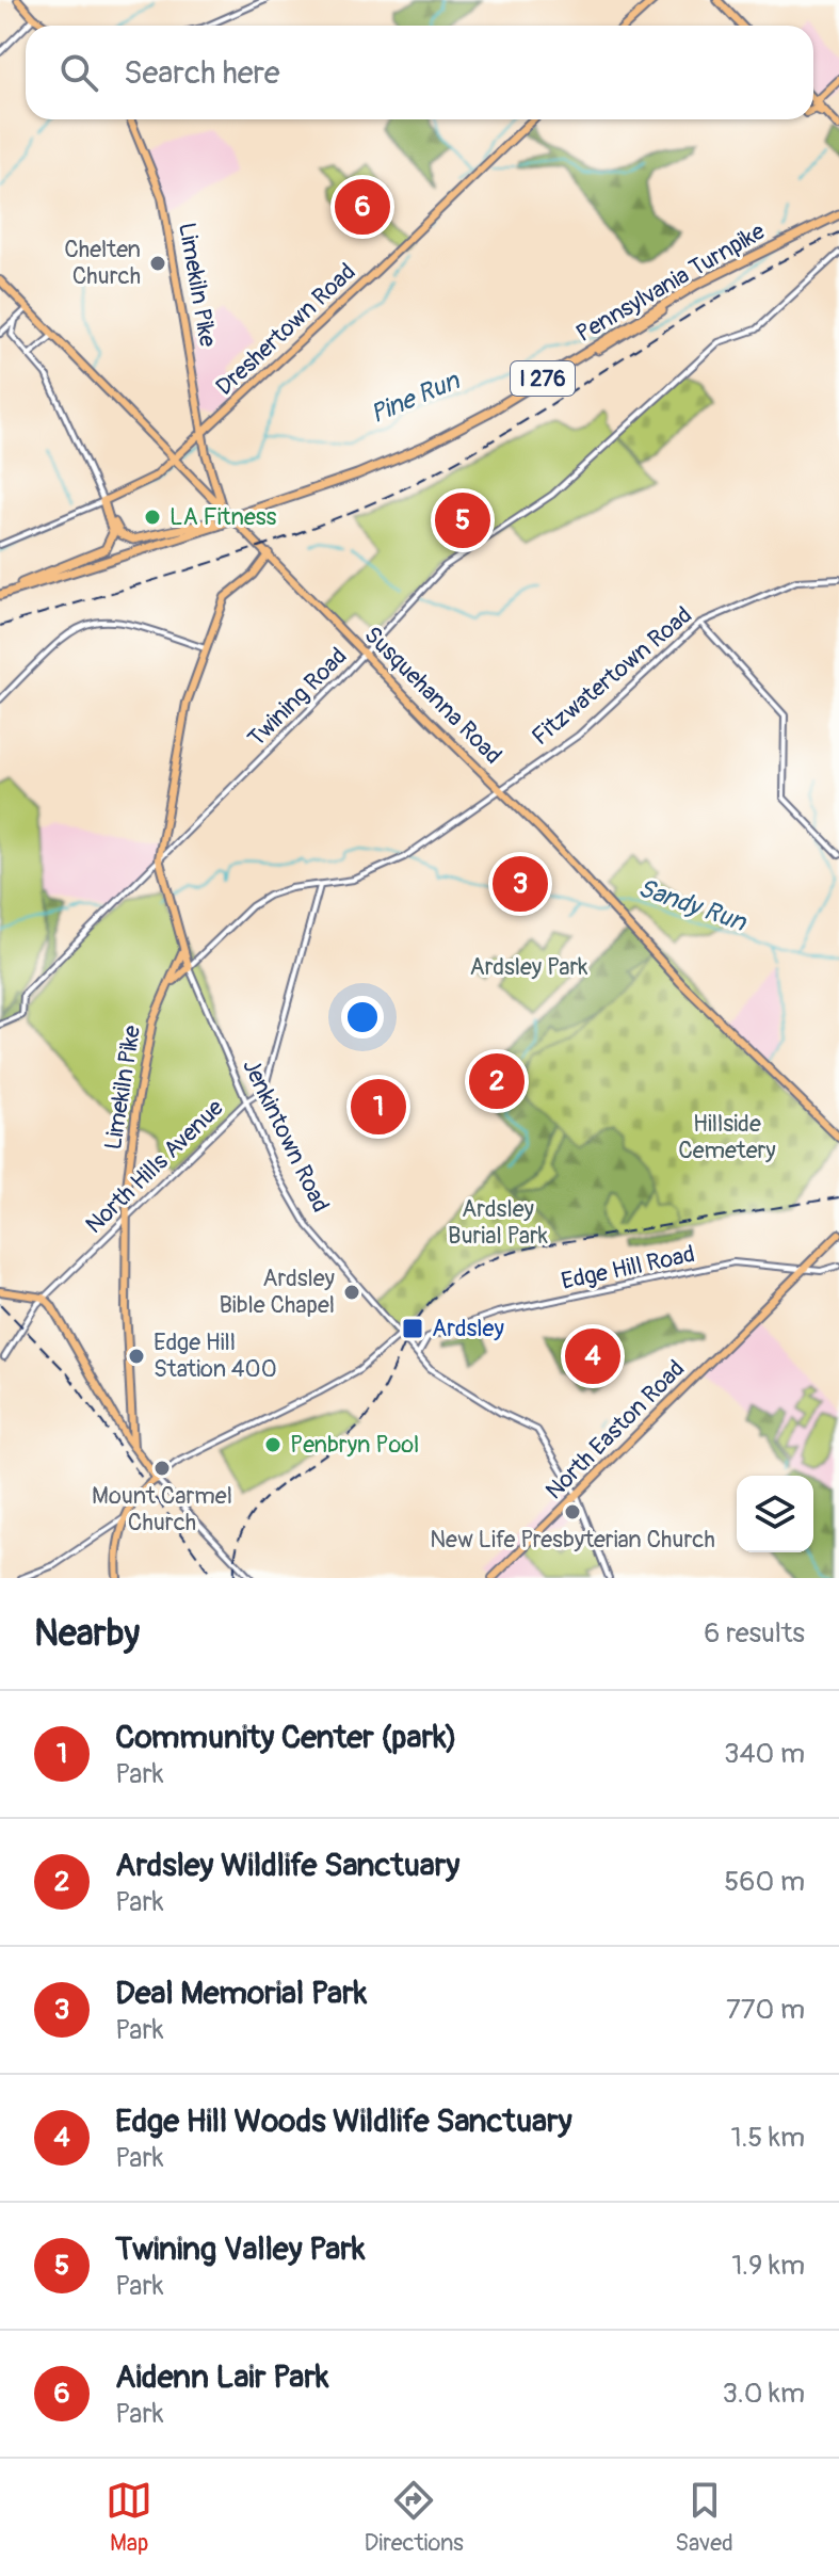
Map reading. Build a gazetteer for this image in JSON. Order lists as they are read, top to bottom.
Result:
{
  "streets": {
    "highway": ["Pennsylvania Turnpike", "I 276"],
    "main road": [
      "Limekiln Pike",
      "Dreshertown Road",
      "Fitzwatertown Road",
      "Susquehanna Road",
      "Jenkintown Road",
      "North Easton Road"
    ],
    "street": ["Twining Road", "North Hills Avenue", "Edge Hill Road"]
  },
  "crossings": [
    ["Limekiln Pike", "Dreshertown Road"],
    ["Limekiln Pike", "Fitzwatertown Road"],
    ["Limekiln Pike", "Jenkintown Road"],
    ["Limekiln Pike", "North Hills Avenue"],
    ["Dreshertown Road", "Susquehanna Road"],
    ["Fitzwatertown Road", "Susquehanna Road"],
    ["Fitzwatertown Road", "Jenkintown Road"],
    ["Fitzwatertown Road", "North Hills Avenue"],
    ["Susquehanna Road", "Twining Road"],
    ["Jenkintown Road", "North Hills Avenue"],
    ["Jenkintown Road", "Edge Hill Road"],
    ["Jenkintown Road", "North Easton Road"],
    ["Edge Hill Road", "North Easton Road"]
  ],
  "water": ["Pine Run", "Sandy Run"],
  "parks": ["Ardsley Park", "Hillside Cemetery", "Ardsley Burial Park"],
  "places": {
    "other": [
      "Chelten Church",
      "LA Fitness",
      "Ardsley Bible Chapel",
      "Edge Hill Station 400",
      "Penbryn Pool",
      "Mount Carmel Church",
      "New Life Presbyterian Church"
    ],
    "transit": ["Ardsley"]
  },
  "page": {
    "search": "Search here",
    "pins": [
      "6",
      "5",
      "3",
      "2",
      "1",
      "4"
    ],
    "heading": ["Nearby", "6 results"],
    "list": [
      {
        "mark": "1",
        "name": "Community Center (park)",
        "note": "Park",
        "value": "340 m"
      },
      {
        "mark": "2",
        "name": "Ardsley Wildlife Sanctuary",
        "note": "Park",
        "value": "560 m"
      },
      {
        "mark": "3",
        "name": "Deal Memorial Park",
        "note": "Park",
        "value": "770 m"
      },
      {
        "mark": "4",
        "name": "Edge Hill Woods Wildlife Sanctuary",
        "note": "Park",
        "value": "1.5 km"
      },
      {
        "mark": "5",
        "name": "Twining Valley Park",
        "note": "Park",
        "value": "1.9 km"
      },
      {
        "mark": "6",
        "name": "Aidenn Lair Park",
        "note": "Park",
        "value": "3.0 km"
      }
    ],
    "nav": ["Map", "Directions", "Saved"]
  }
}
